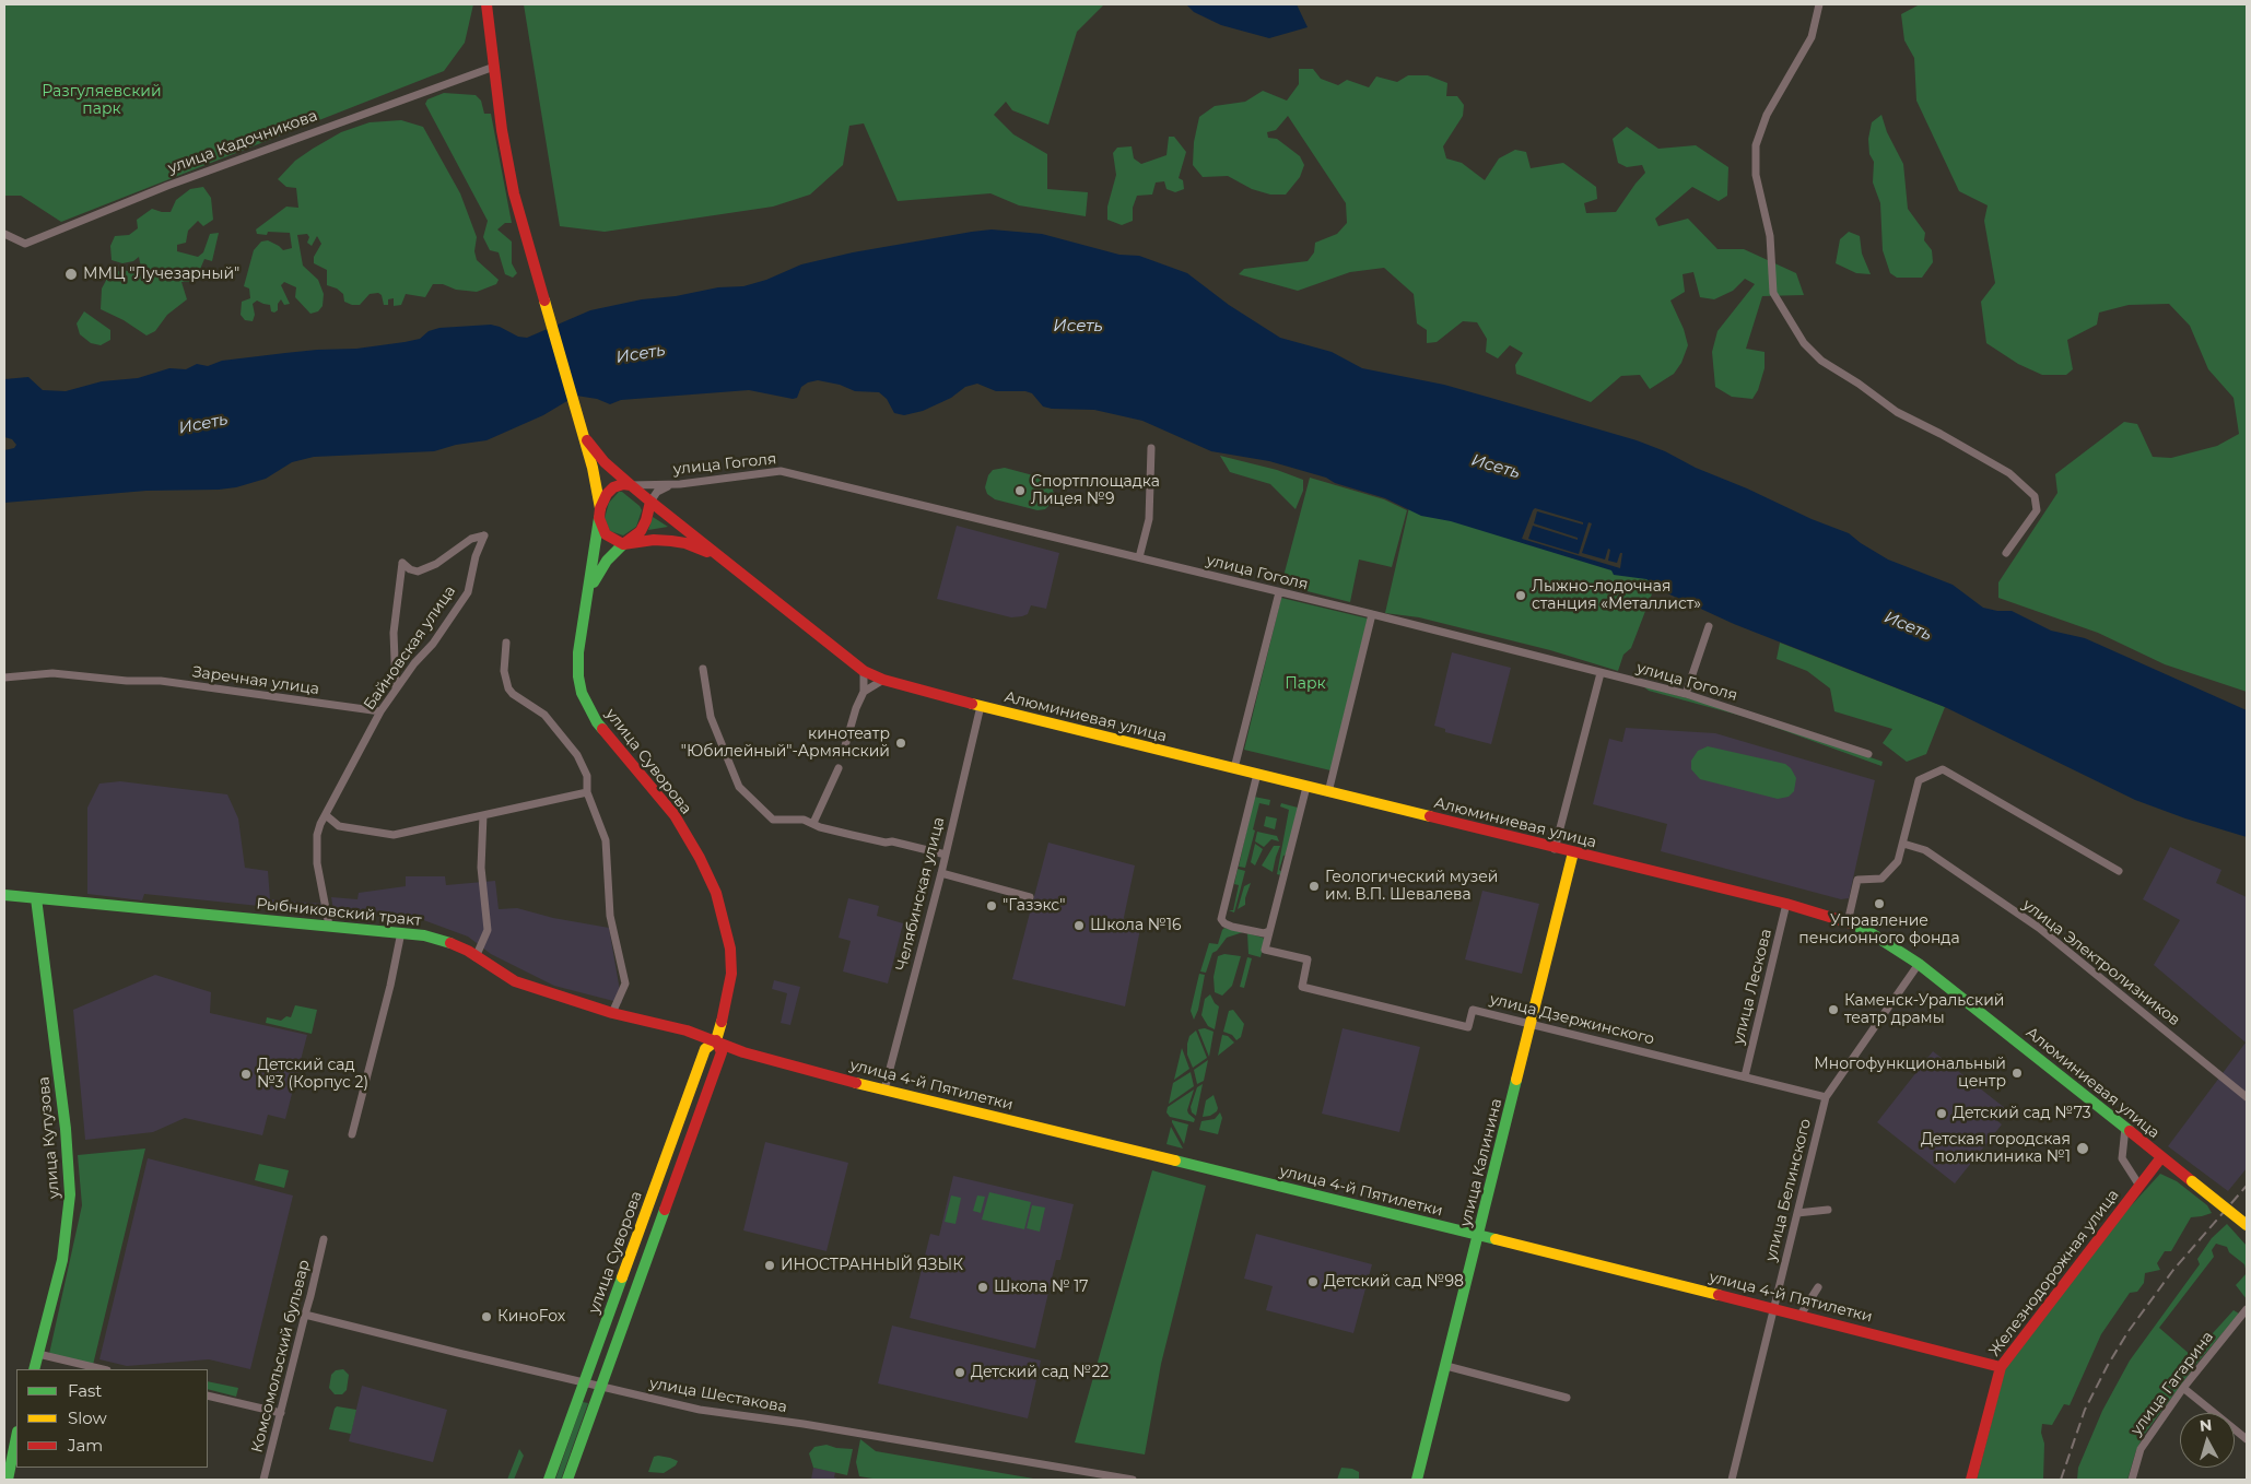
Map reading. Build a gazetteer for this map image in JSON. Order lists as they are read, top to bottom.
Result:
{
  "streets": {
    "main road": [
      "Алюминиевая улица",
      "улица Суворова",
      "Рыбниковский тракт",
      "улица 4-й Пятилетки",
      "улица Кутузова",
      "улица Калинина",
      "Железнодорожная улица"
    ],
    "street": [
      "улица Кадочникова",
      "улица Гоголя",
      "Байновская улица",
      "Заречная улица",
      "Челябинская улица",
      "улица Электролизников",
      "улица Лескова",
      "улица Дзержинского",
      "улица Белинского",
      "Комсомольский бульвар",
      "улица Гагарина",
      "улица Шестакова"
    ]
  },
  "crossings": [
    ["улица Гоголя", "улица Суворова"],
    ["Байновская улица", "Заречная улица"],
    ["Байновская улица", "Рыбниковский тракт"],
    ["Алюминиевая улица", "Челябинская улица"],
    ["Алюминиевая улица", "улица Лескова"],
    ["Алюминиевая улица", "улица Калинина"],
    ["Алюминиевая улица", "улица Белинского"],
    ["Алюминиевая улица", "Железнодорожная улица"],
    ["улица Суворова", "Рыбниковский тракт"],
    ["улица Суворова", "улица 4-й Пятилетки"],
    ["улица Суворова", "улица Шестакова"],
    ["Челябинская улица", "улица 4-й Пятилетки"],
    ["Рыбниковский тракт", "улица 4-й Пятилетки"],
    ["Рыбниковский тракт", "улица Кутузова"],
    ["улица Лескова", "улица Дзержинского"],
    ["улица Дзержинского", "улица Калинина"],
    ["улица Дзержинского", "улица Белинского"],
    ["улица 4-й Пятилетки", "улица Калинина"],
    ["улица 4-й Пятилетки", "улица Белинского"],
    ["улица 4-й Пятилетки", "Железнодорожная улица"],
    ["Комсомольский бульвар", "улица Шестакова"]
  ],
  "water": ["Исеть"],
  "parks": ["Разгуляевский парк", "Парк"],
  "places": [
    "ММЦ \"Лучезарный\"",
    "Спортплощадка Лицея №9",
    "Лыжно-лодочная станция «Металлист»",
    "кинотеатр \"Юбилейный\"-Армянский",
    "Геологический музей им. В.П. Шевалева",
    "Управление пенсионного фонда",
    "\"Газэкс\"",
    "Школа №16",
    "Каменск-Уральский театр драмы",
    "Многофункциональный центр",
    "Детский сад №3 (Корпус 2)",
    "Детский сад №73",
    "Детская городская поликлиника №1",
    "ИНОСТРАННЫЙ ЯЗЫК",
    "Детский сад №98",
    "Школа № 17",
    "КиноFox",
    "Детский сад №22"
  ],
  "legend": ["Fast", "Slow", "Jam"],
  "north": "top"
}
